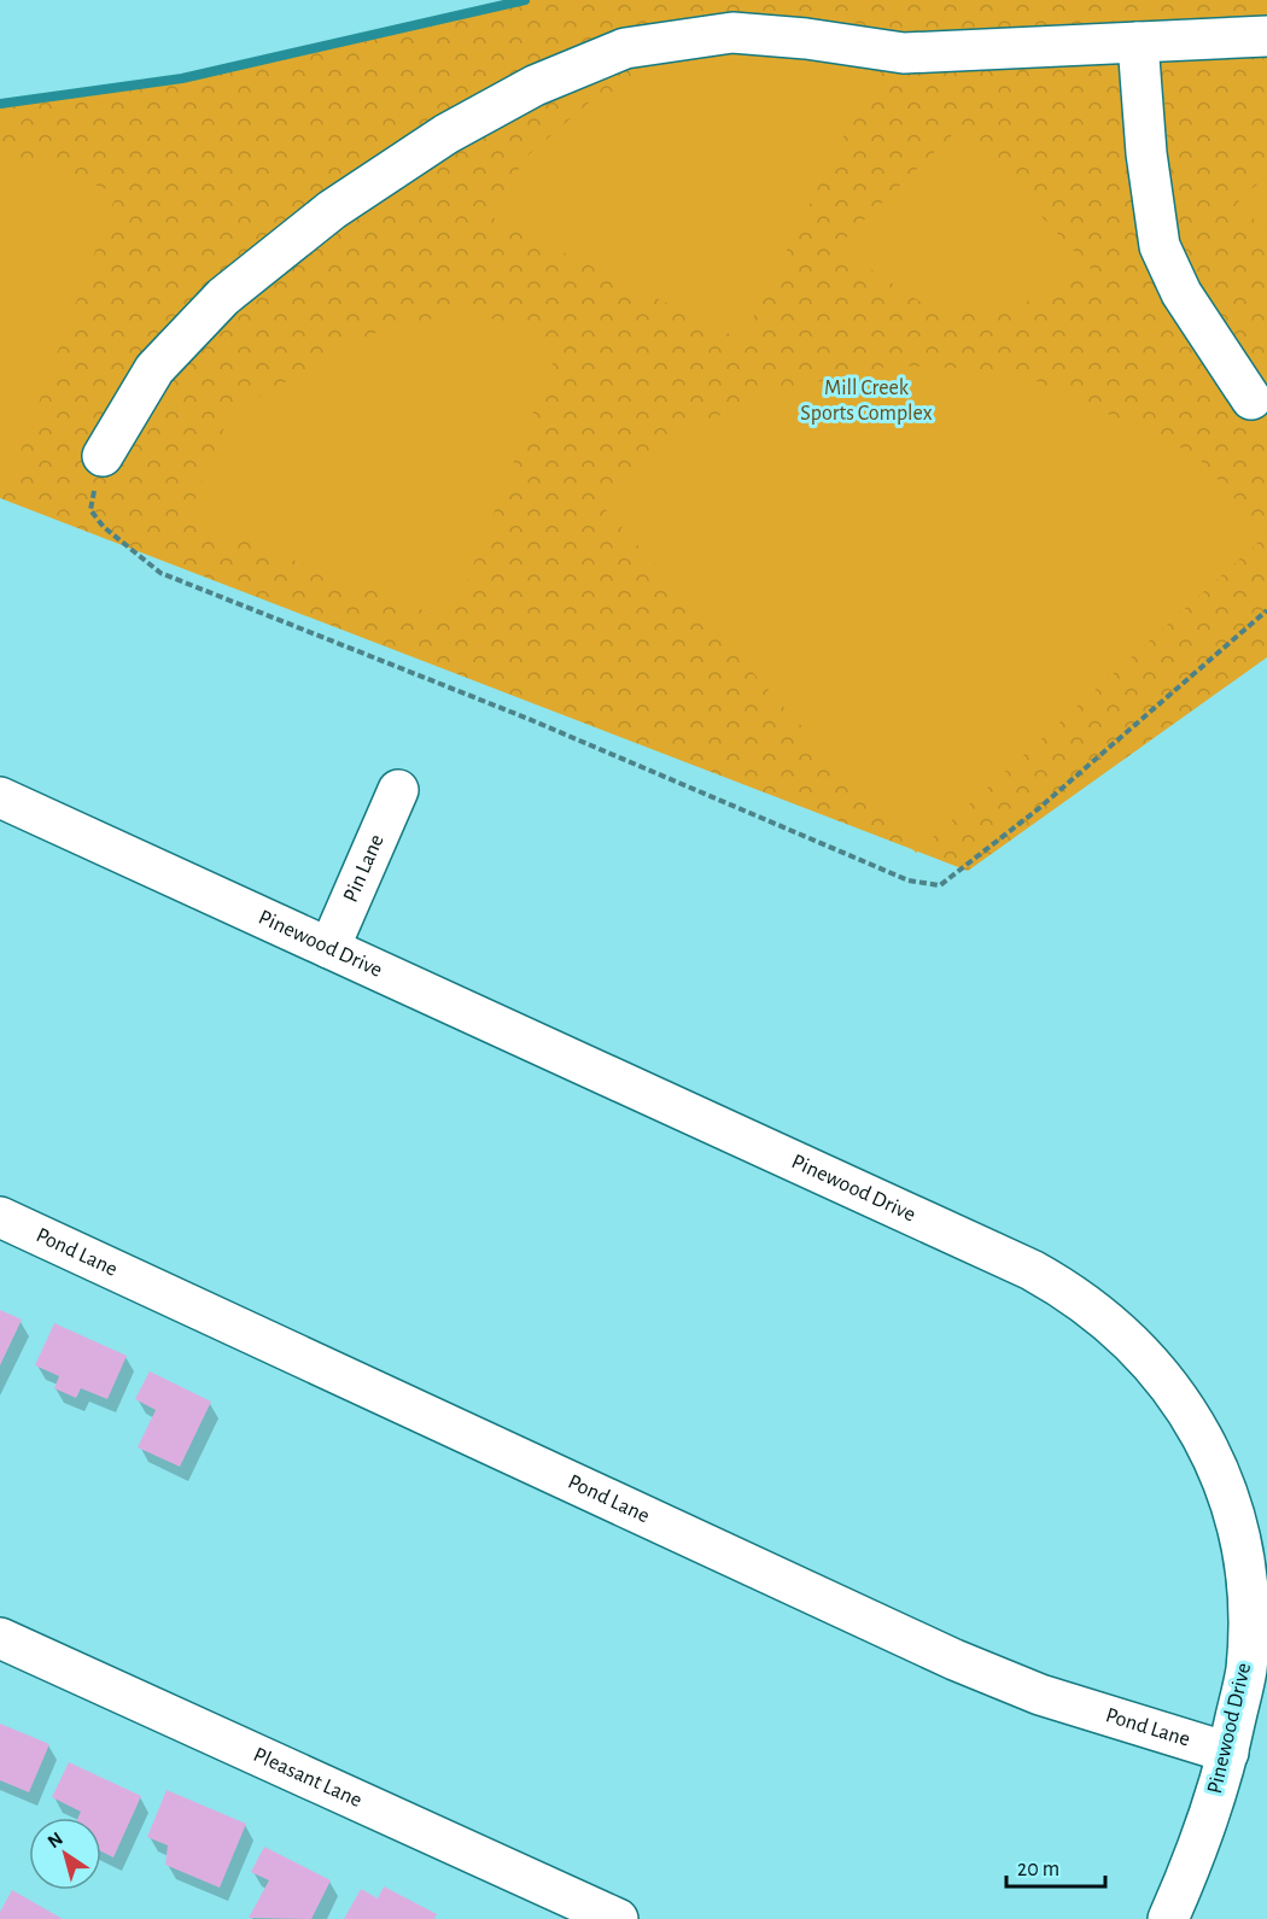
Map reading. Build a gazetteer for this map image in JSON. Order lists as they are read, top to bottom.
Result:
{
  "streets": {
    "street": [
      "Pin Lane",
      "Pinewood Drive",
      "Pond Lane",
      "Pleasant Lane"
    ]
  },
  "crossings": [
    ["Pin Lane", "Pinewood Drive"],
    ["Pinewood Drive", "Pond Lane"]
  ],
  "parks": ["Mill Creek Sports Complex"],
  "scale_bar": "20 m",
  "north": "top left"
}
